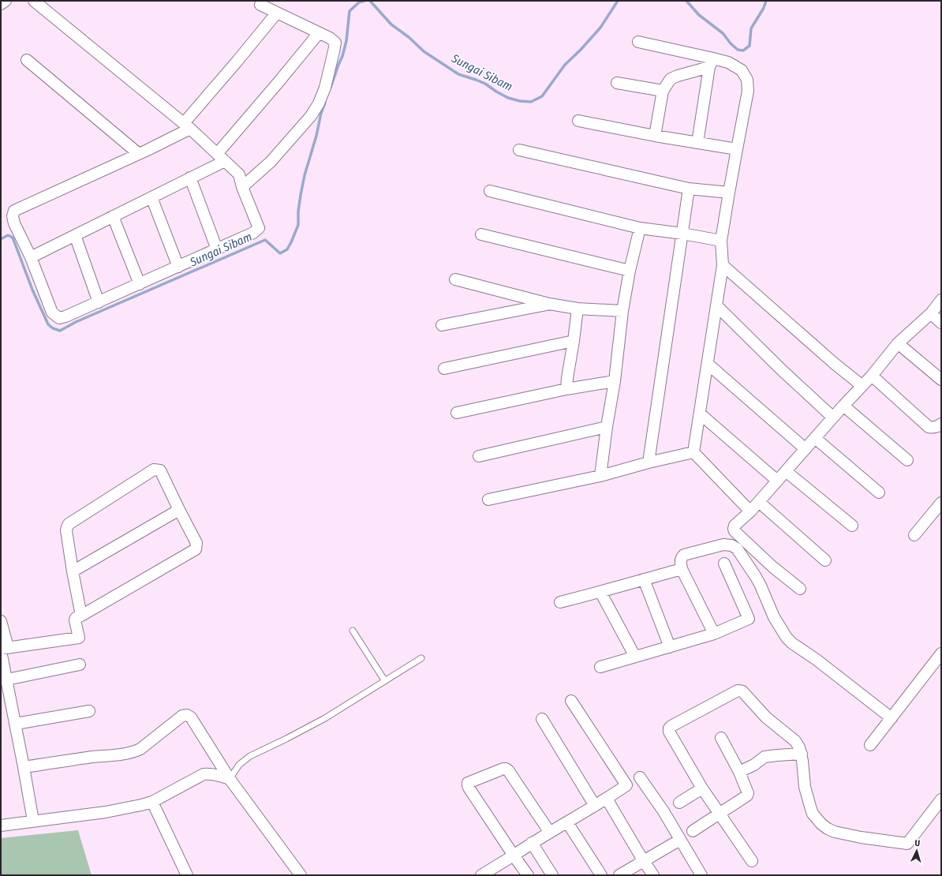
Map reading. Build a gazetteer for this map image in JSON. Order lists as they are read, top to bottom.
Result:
{
  "water": ["Sungai Sibam"],
  "north": "top"
}
